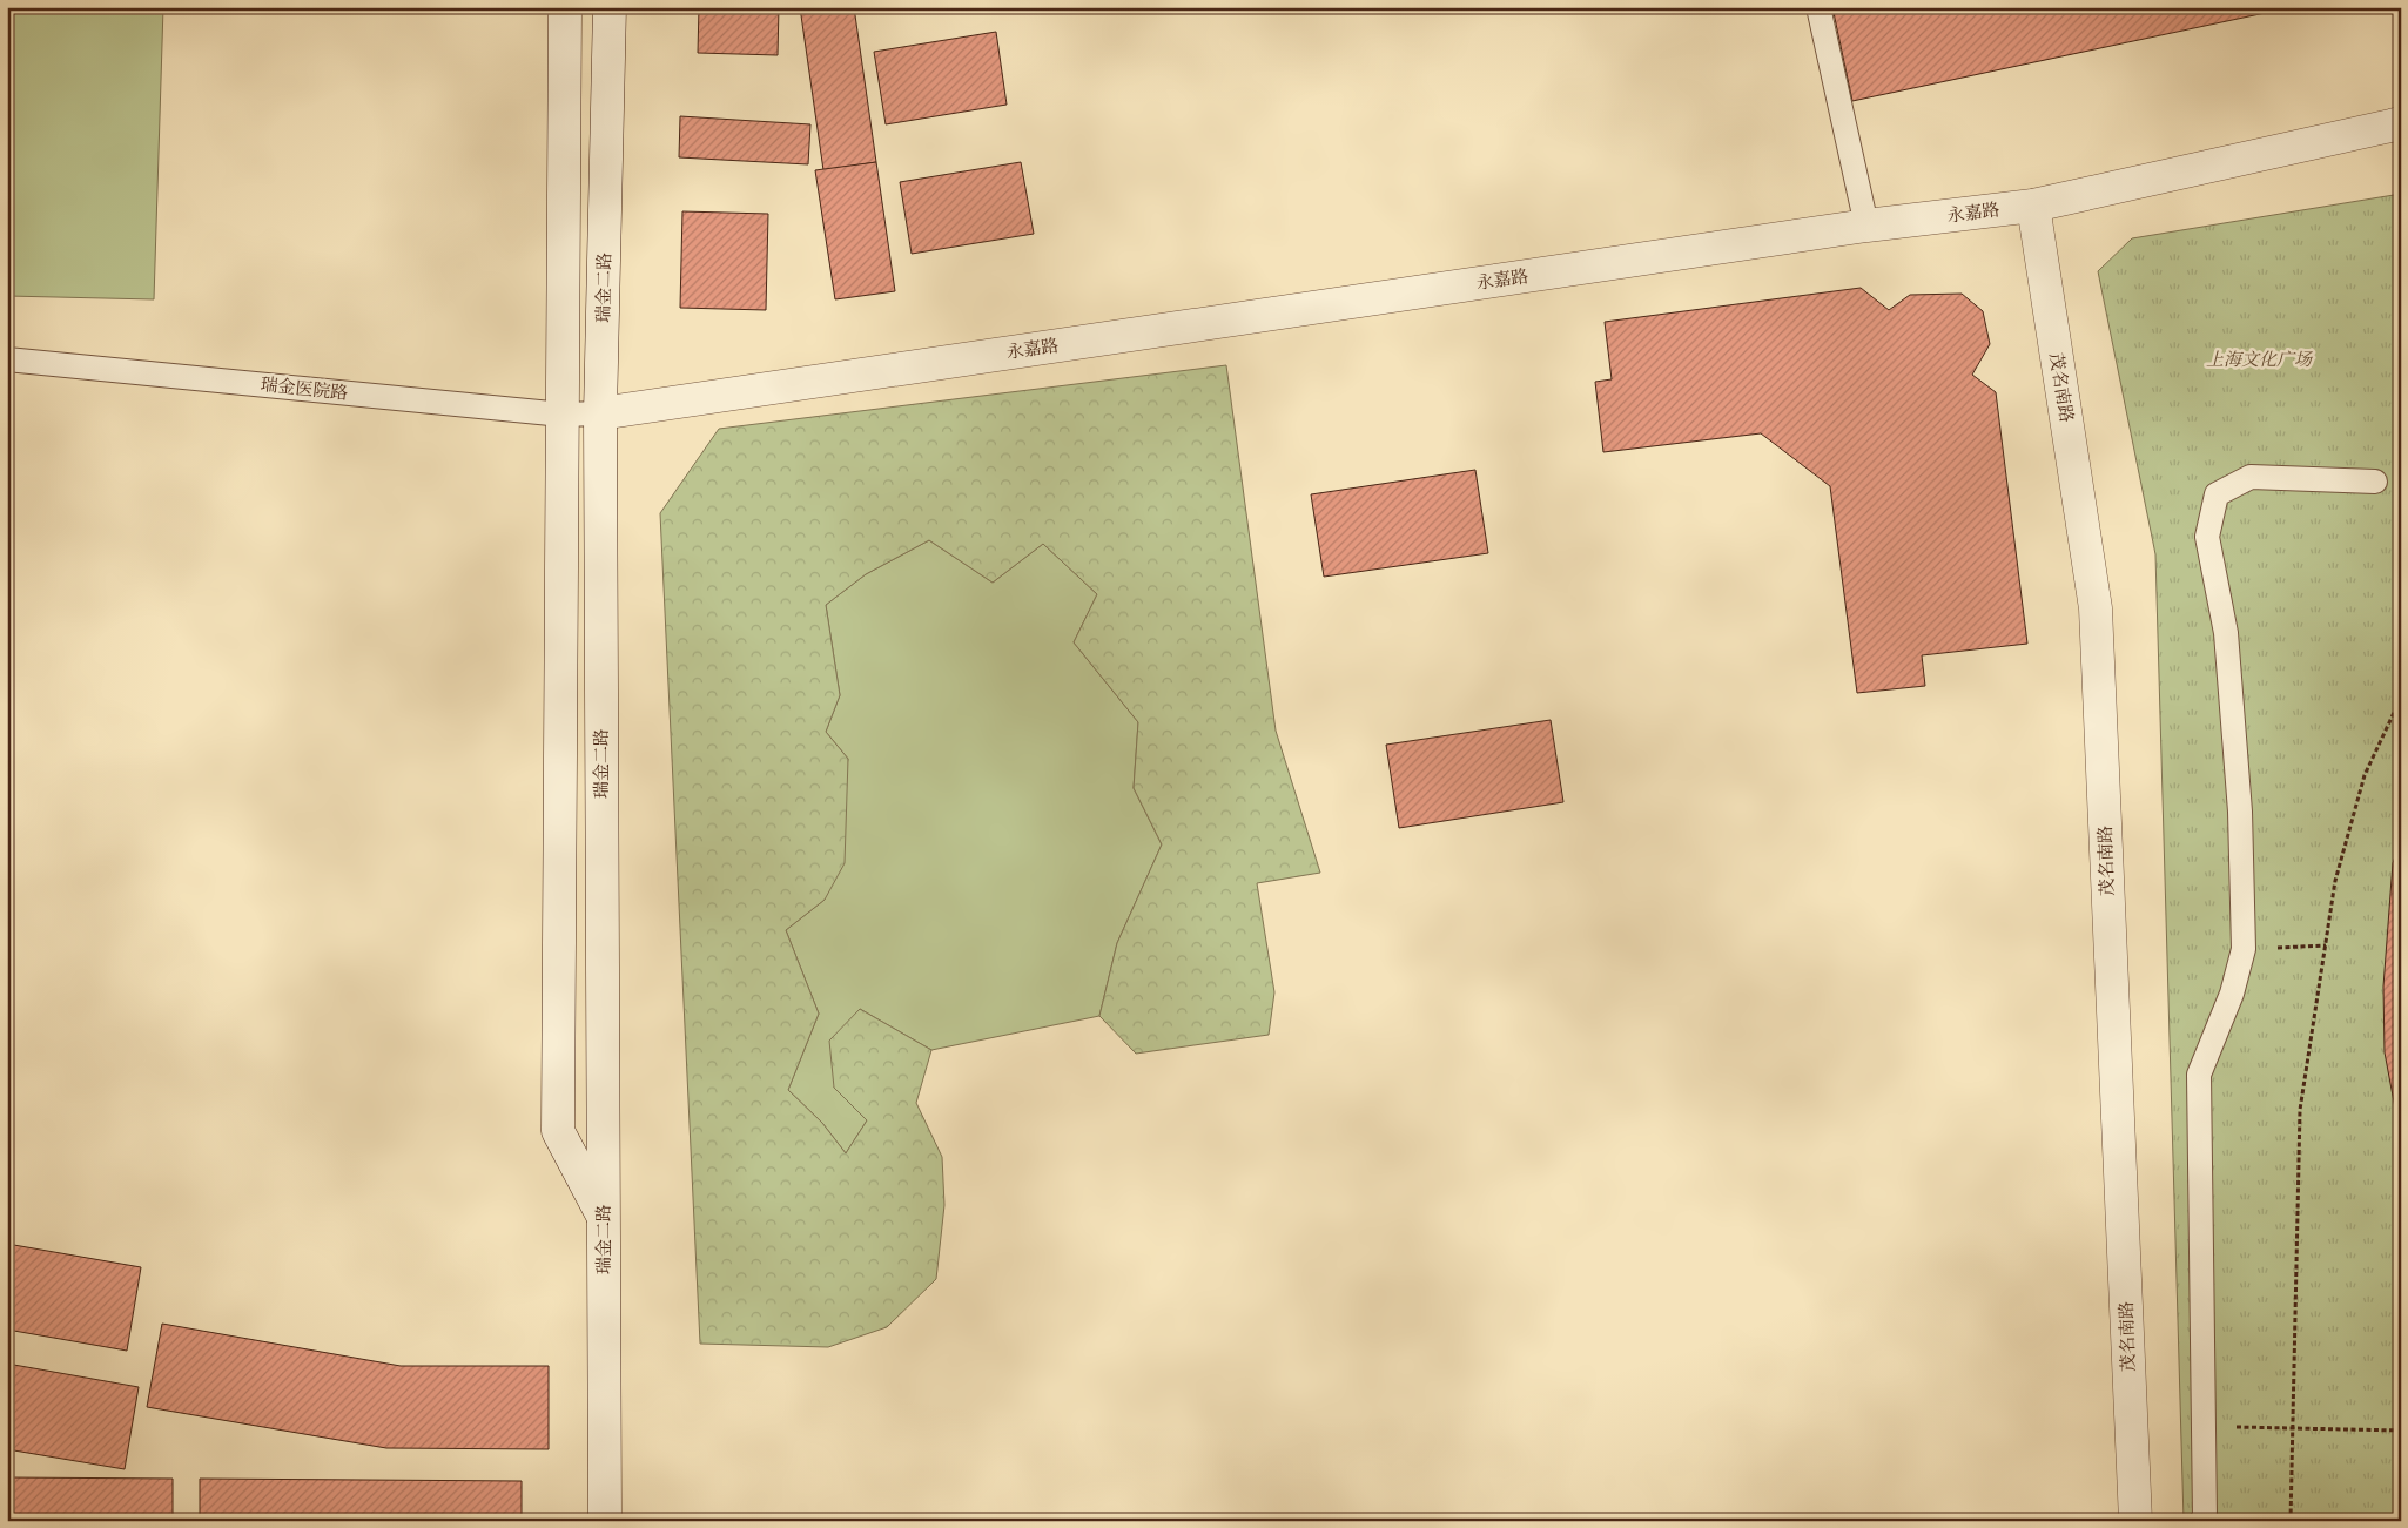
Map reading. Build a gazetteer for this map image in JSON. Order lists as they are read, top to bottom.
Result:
{
  "streets": {
    "street": ["永嘉路", "瑞金二路", "茂名南路"],
    "lane": ["瑞金医院路"]
  },
  "crossings": [
    ["永嘉路", "瑞金二路"],
    ["永嘉路", "茂名南路"],
    ["永嘉路", "瑞金医院路"],
    ["瑞金二路", "瑞金医院路"]
  ],
  "parks": ["上海文化广场"]
}
